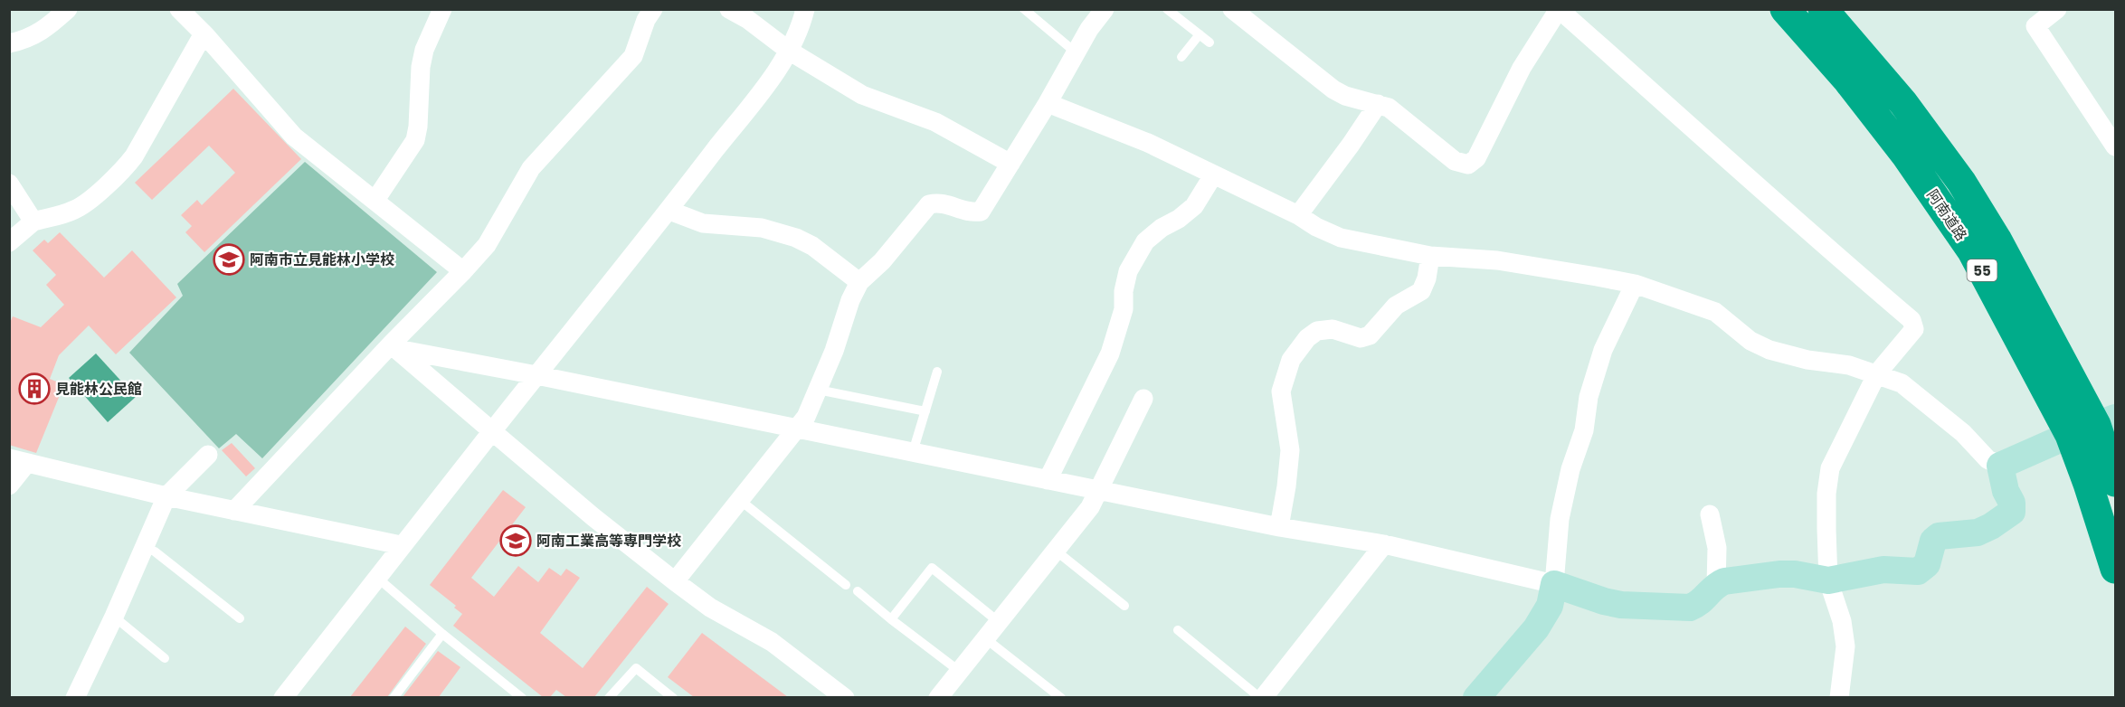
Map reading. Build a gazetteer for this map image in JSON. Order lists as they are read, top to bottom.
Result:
{
  "streets": {
    "highway": ["阿南道路", "55"]
  },
  "places": {
    "school or university": ["阿南市立見能林小学校", "阿南工業高等専門学校"],
    "building": ["見能林公民館"]
  }
}
